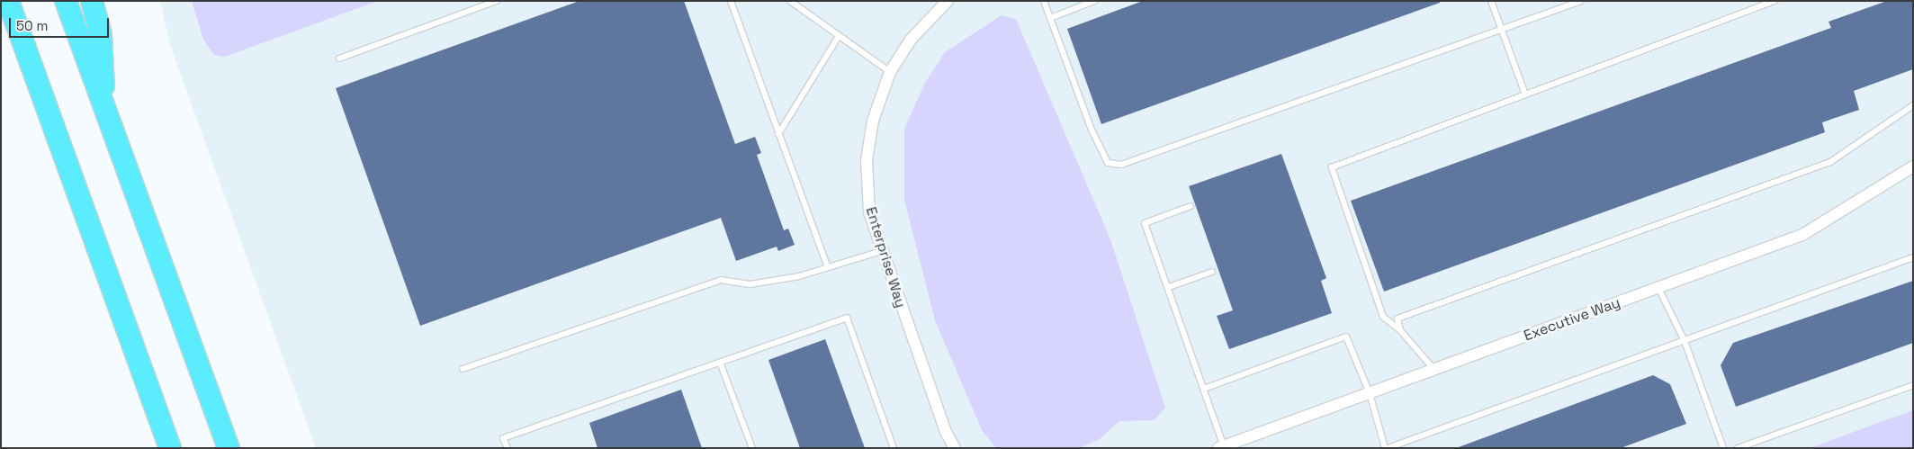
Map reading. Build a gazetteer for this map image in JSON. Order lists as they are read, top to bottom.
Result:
{
  "streets": {
    "street": ["Enterprise Way", "Executive Way"]
  },
  "scale_bar": "50 m"
}
